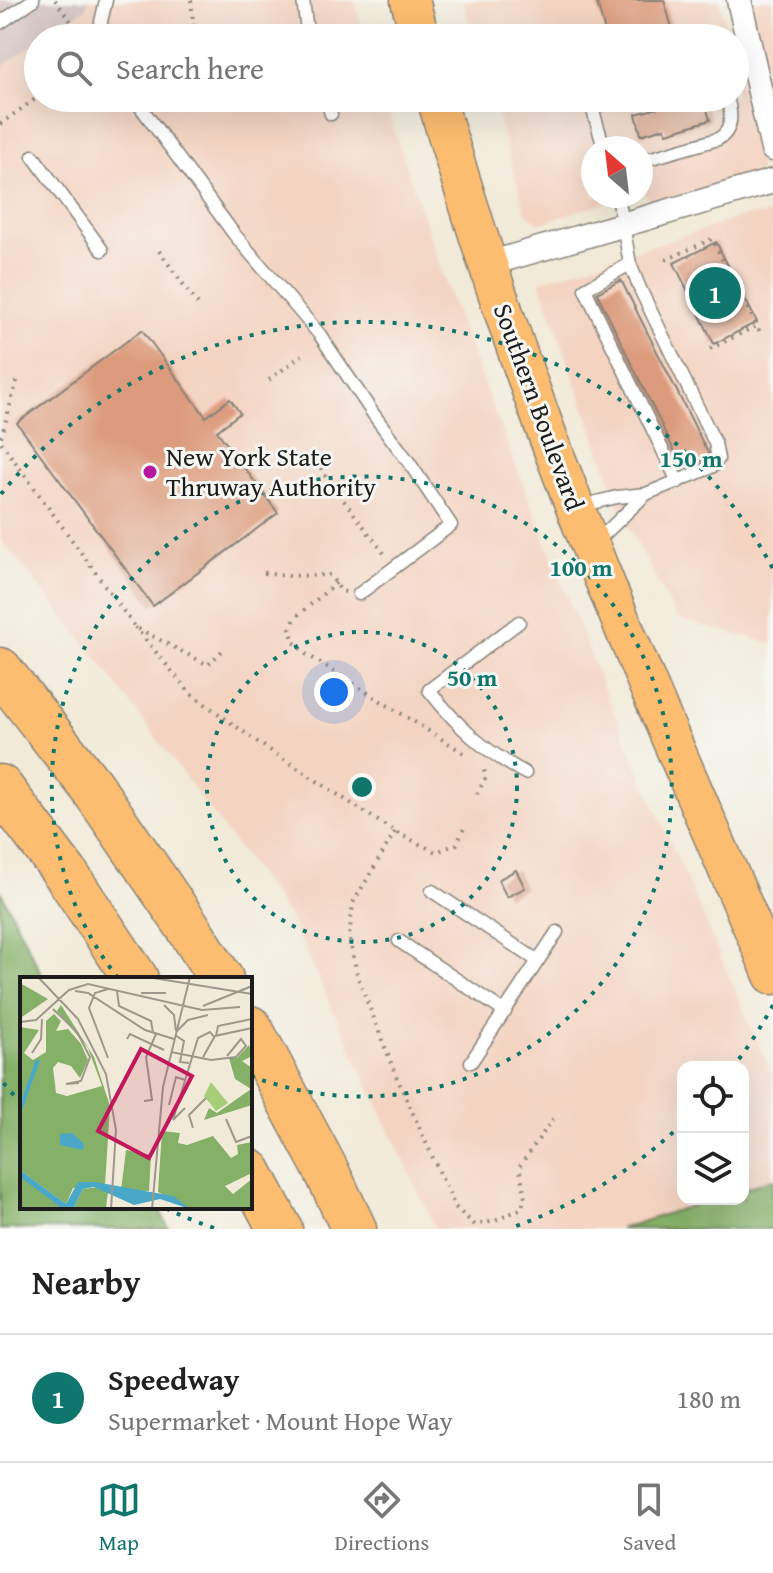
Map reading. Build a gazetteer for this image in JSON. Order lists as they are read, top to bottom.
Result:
{
  "streets": {
    "main road": ["Southern Boulevard"]
  },
  "places": ["New York State Thruway Authority"],
  "north": "top left",
  "page": {
    "search": "Search here",
    "pins": "1",
    "heading": "Nearby",
    "list": [
      {
        "mark": "1",
        "name": "Speedway",
        "note": "Supermarket · Mount Hope Way",
        "value": "180 m"
      }
    ],
    "nav": ["Map", "Directions", "Saved"]
  },
  "rings": ["150 m", "100 m", "50 m"]
}
